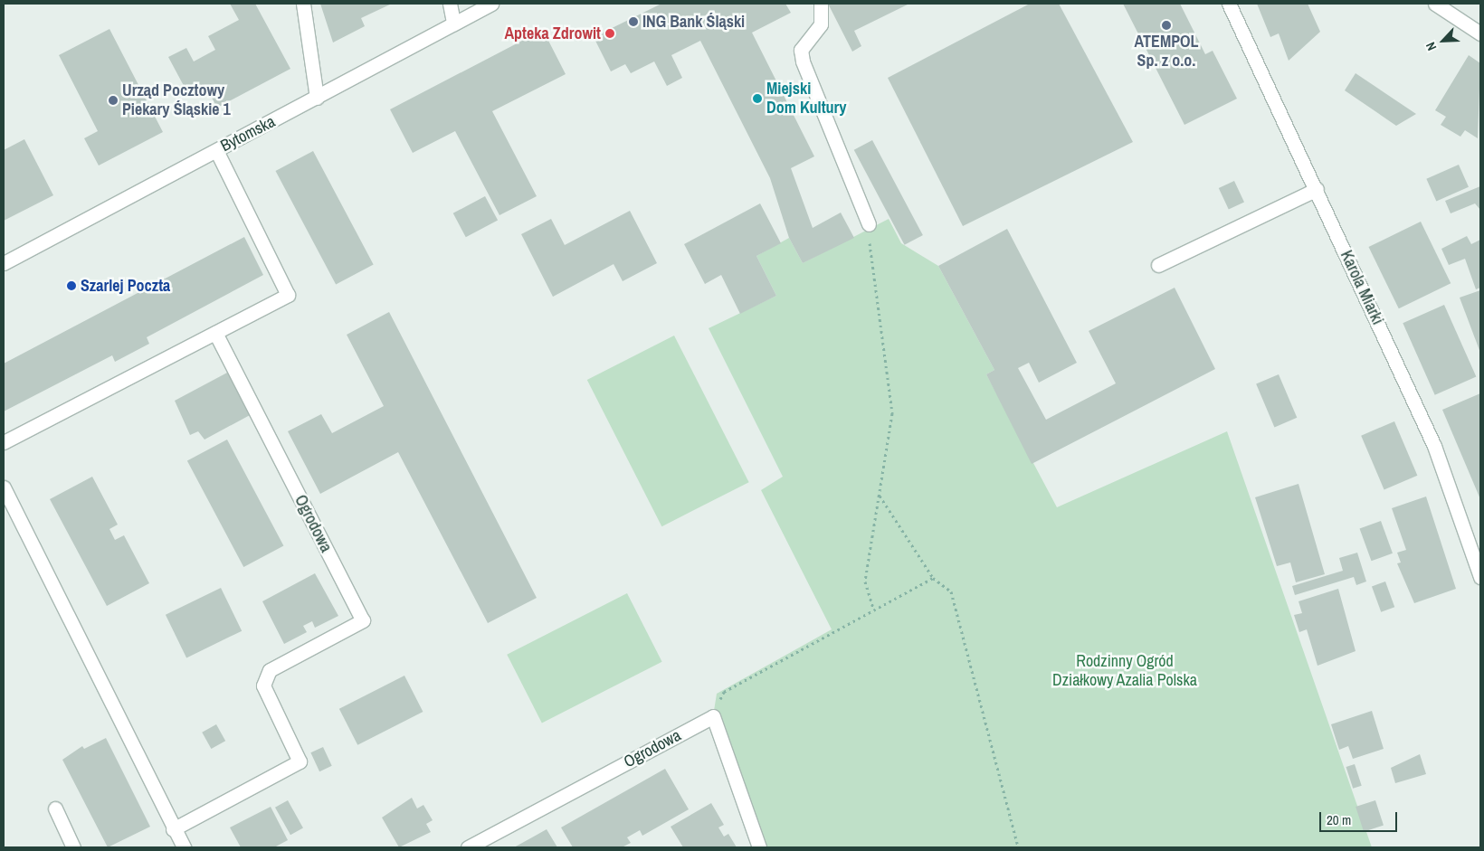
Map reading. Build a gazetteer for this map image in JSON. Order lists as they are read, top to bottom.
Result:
{
  "streets": {
    "street": ["Bytomska", "Karola Miarki", "Ogrodowa"]
  },
  "parks": ["Rodzinny Ogród Działkowy Azalia Polska"],
  "places": [
    "ING Bank Śląski",
    "ATEMPOL Sp. z o.o.",
    "Apteka Zdrowit",
    "Miejski Dom Kultury",
    "Urząd Pocztowy Piekary Śląskie 1",
    "Szarlej Poczta"
  ],
  "scale_bar": "20 m",
  "north": "bottom left"
}
